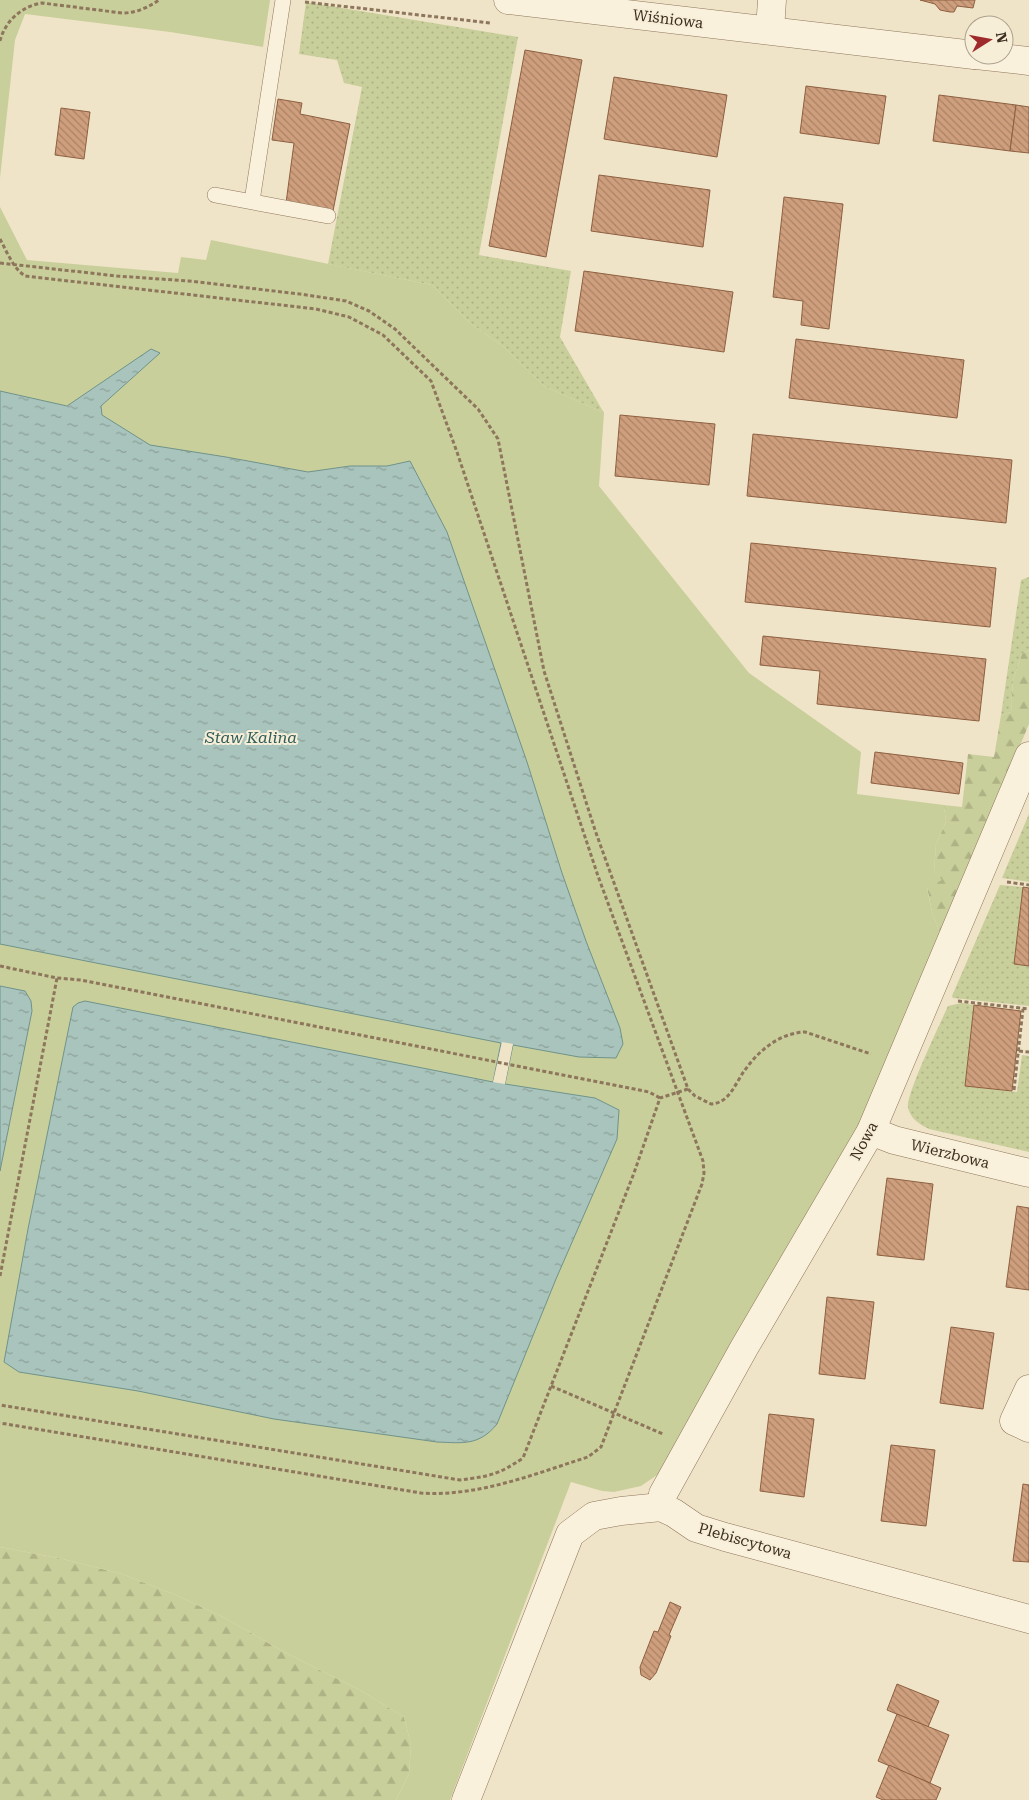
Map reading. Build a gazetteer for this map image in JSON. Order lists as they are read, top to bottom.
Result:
{
  "streets": {
    "street": [
      "Wiśniowa",
      "Nowa",
      "Wierzbowa",
      "Plebiscytowa"
    ]
  },
  "crossings": [
    ["Nowa", "Wierzbowa"],
    ["Nowa", "Plebiscytowa"]
  ],
  "water": ["Staw Kalina"],
  "north": "right"
}
